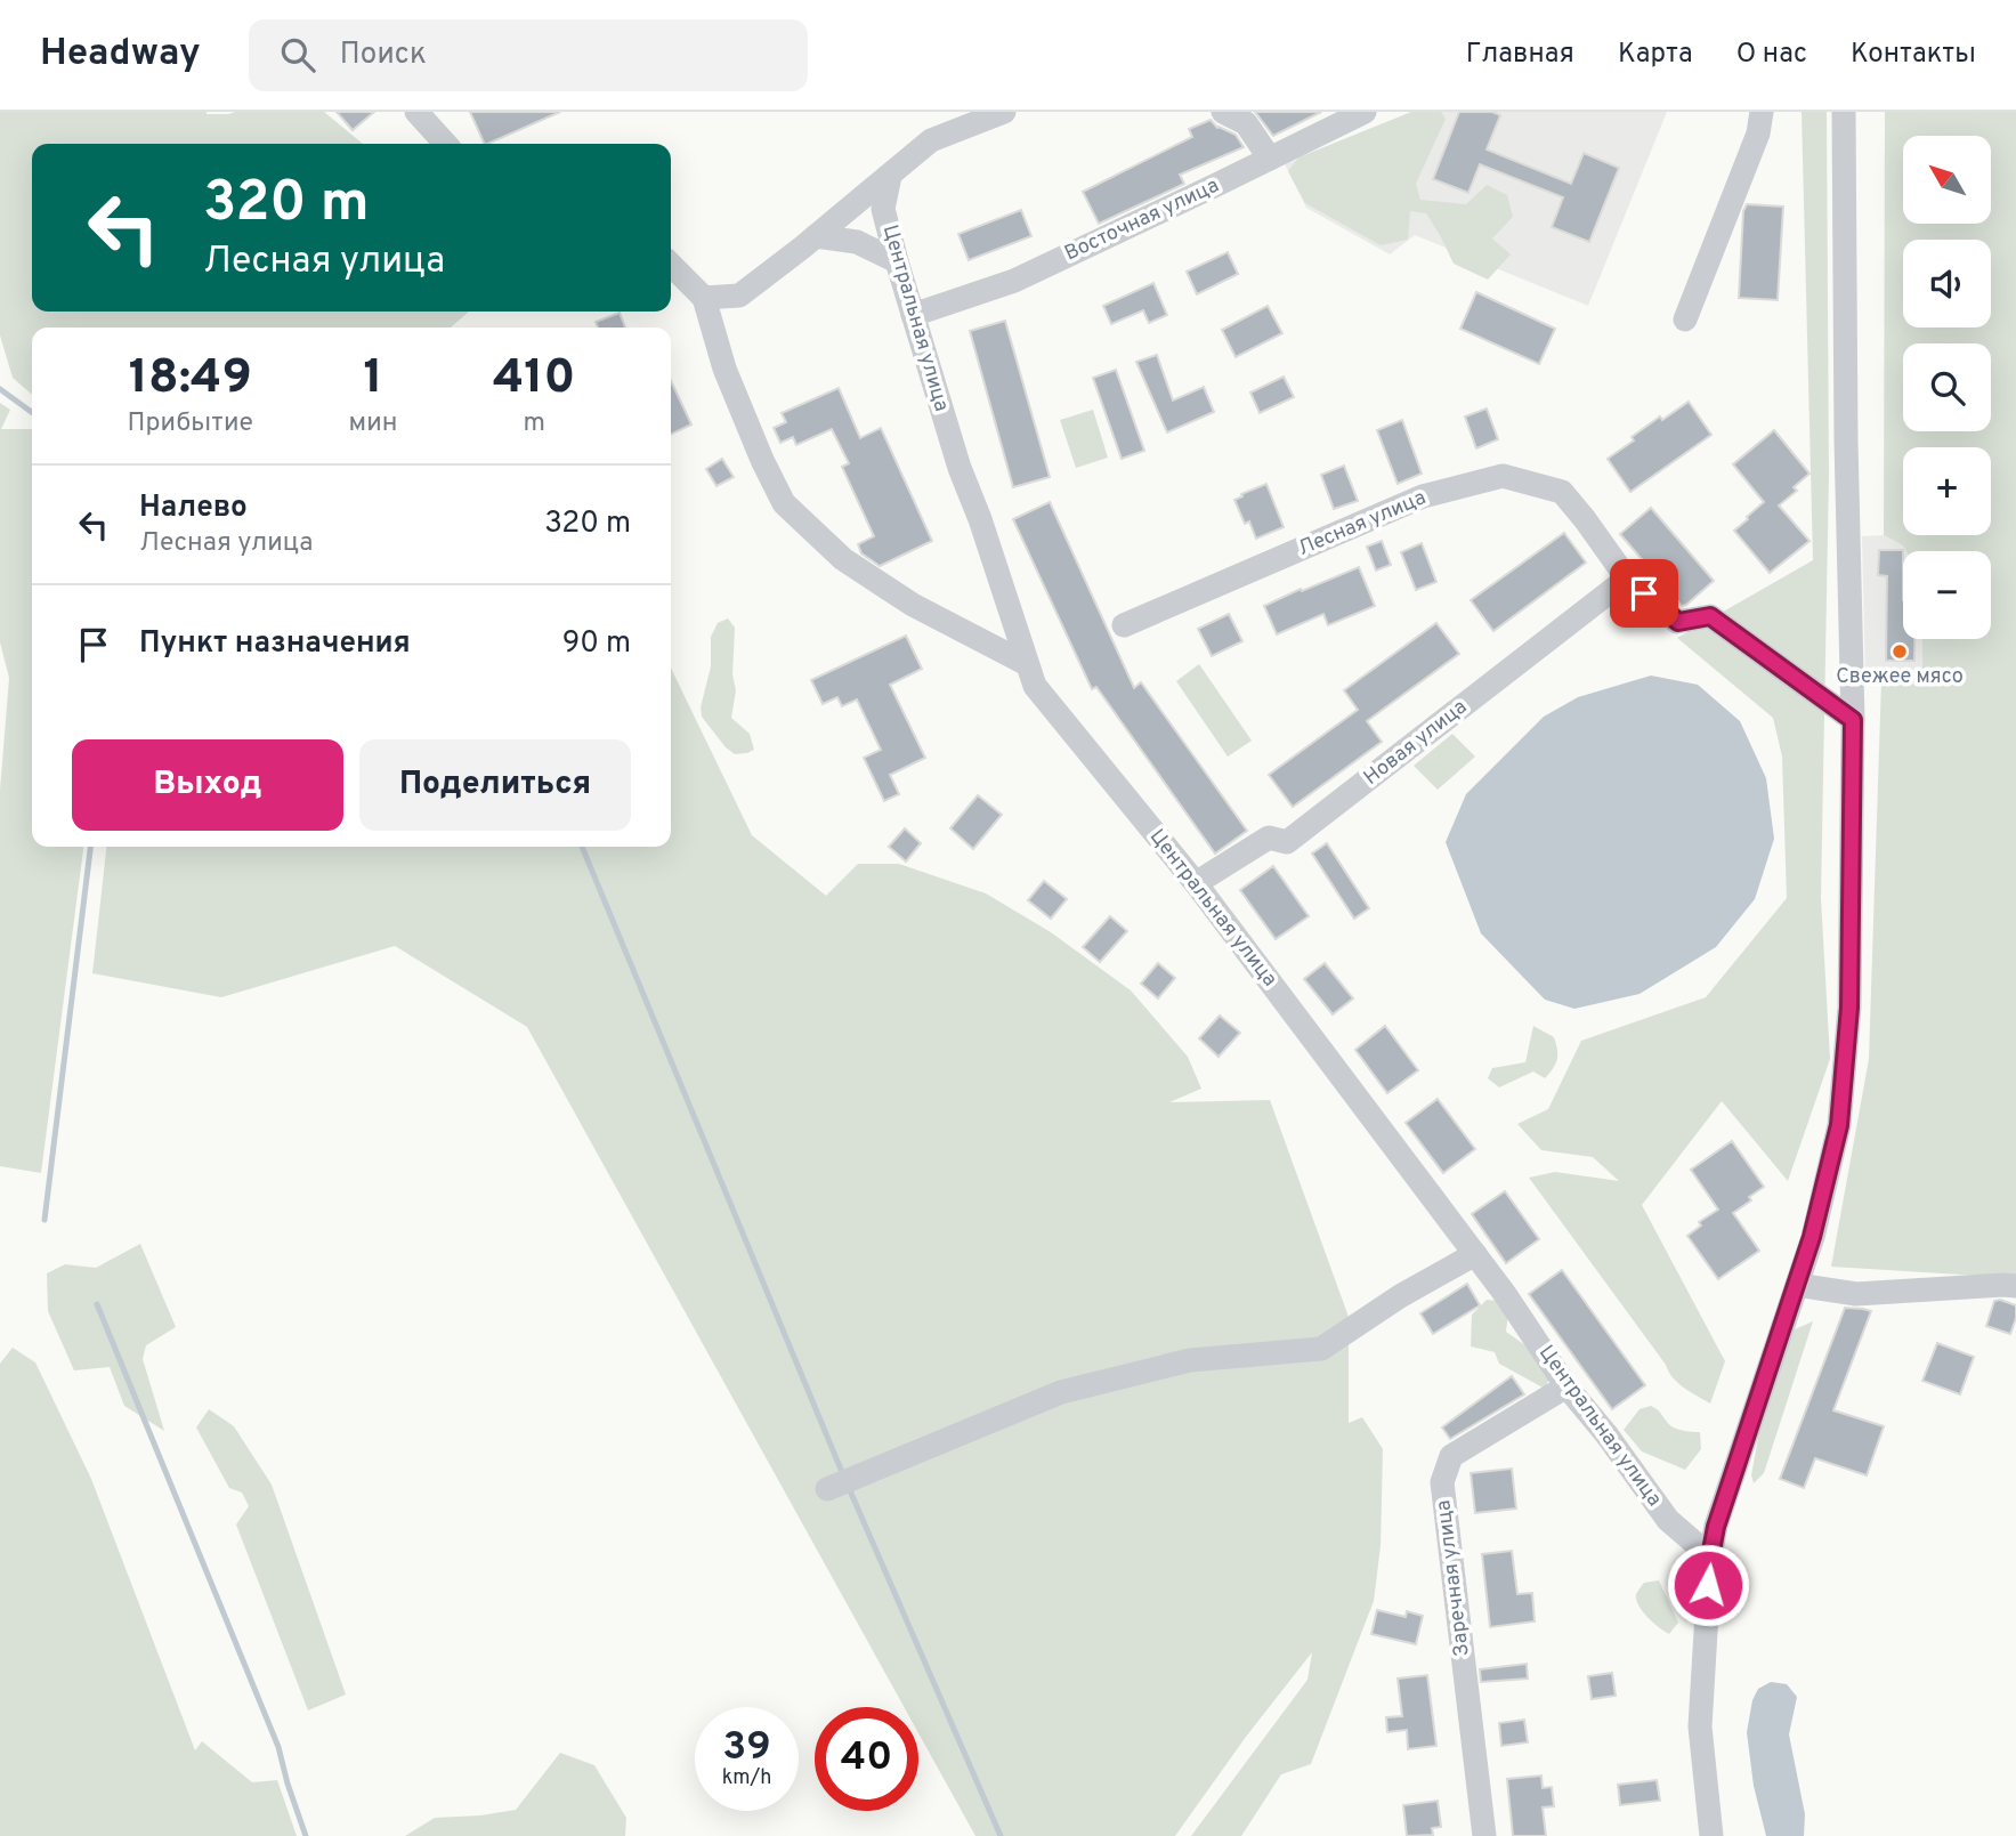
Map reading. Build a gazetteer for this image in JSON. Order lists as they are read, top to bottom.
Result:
{
  "streets": {
    "street": [
      "Восточная улица",
      "Центральная улица",
      "Лесная улица",
      "Новая улица",
      "Заречная улица"
    ]
  },
  "crossings": [
    ["Восточная улица", "Центральная улица"],
    ["Центральная улица", "Новая улица"],
    ["Центральная улица", "Заречная улица"],
    ["Лесная улица", "Новая улица"]
  ],
  "places": ["Свежее мясо"],
  "north": "top left",
  "page": {
    "header": "Headway",
    "search": "Поиск",
    "nav": [
      "Главная",
      "Карта",
      "О нас",
      "Контакты"
    ],
    "map_buttons": ["+", "−"],
    "turn": ["320 m", "Лесная улица"],
    "eta": [
      "18:49",
      "Прибытие",
      "1",
      "мин",
      "410",
      "m"
    ],
    "list": [
      {
        "name": "Налево",
        "note": "Лесная улица",
        "value": "320 m"
      },
      {
        "name": "Пункт назначения",
        "value": "90 m"
      }
    ],
    "buttons": ["Выход", "Поделиться"],
    "speed": "39 km/h",
    "limit": "40"
  }
}
